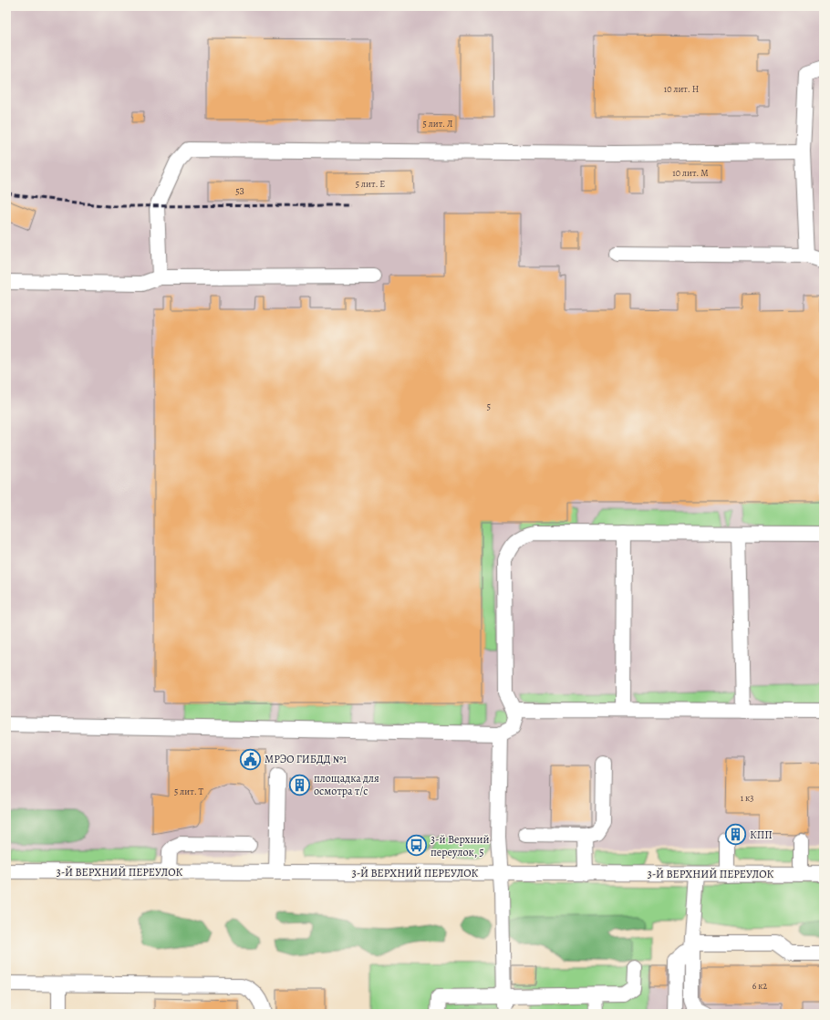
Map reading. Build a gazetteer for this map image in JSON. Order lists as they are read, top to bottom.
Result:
{
  "streets": {
    "street": ["3-Й ВЕРХНИЙ ПЕРЕУЛОК"]
  },
  "places": {
    "public building": ["МРЭО ГИБДД №1"],
    "building": ["площадка для осмотра т/с", "КПП"],
    "bus stop": ["3-й Верхний переулок, 5"]
  },
  "house_numbers": [
    "10 лит. Н",
    "5 лит. Л",
    "10 лит. М",
    "5 лит. Е",
    "5З",
    "5",
    "5 лит. Т",
    "1 к3",
    "6 к2"
  ]
}
